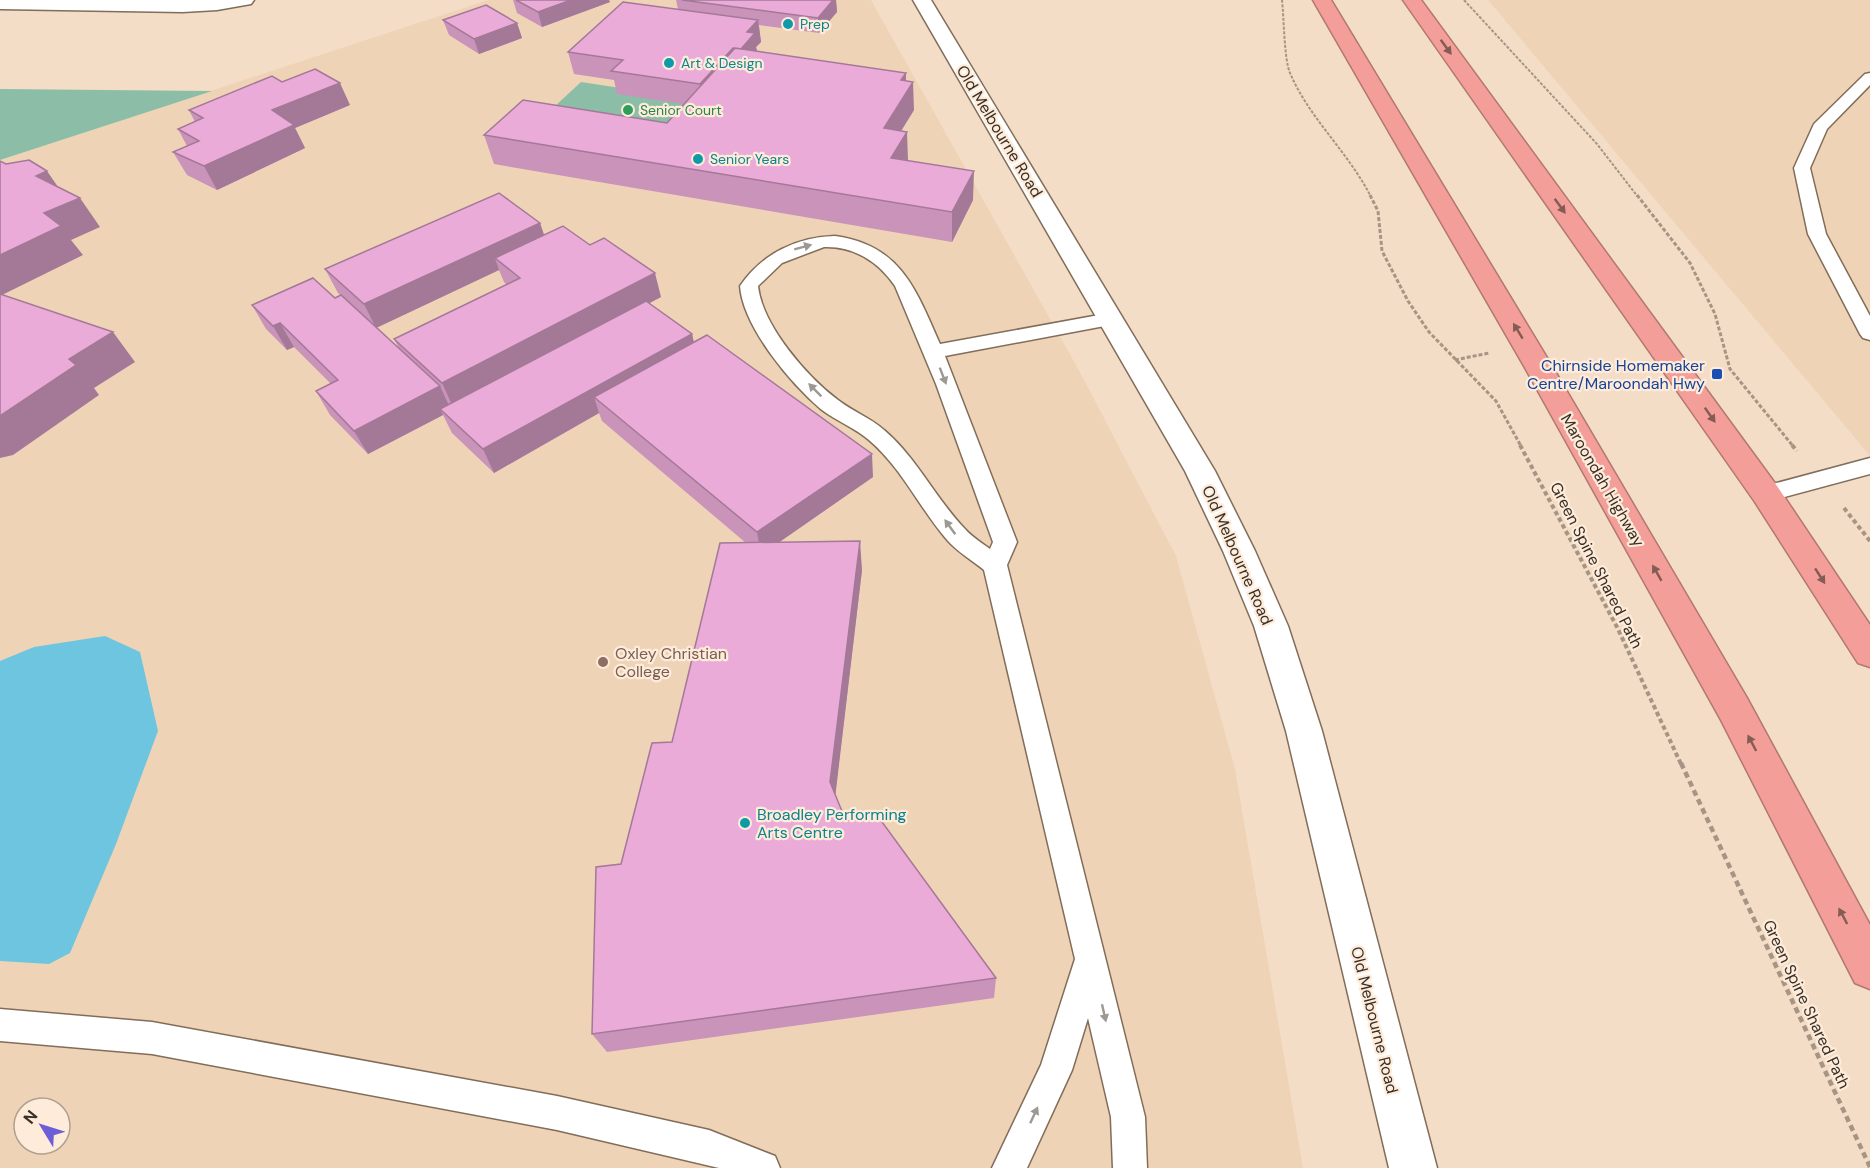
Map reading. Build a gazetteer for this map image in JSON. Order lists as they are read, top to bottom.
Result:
{
  "streets": {
    "highway": ["Maroondah Highway"],
    "street": ["Old Melbourne Road"],
    "path": ["Green Spine Shared Path"]
  },
  "places": {
    "other": [
      "Prep",
      "Art & Design",
      "Senior Court",
      "Senior Years",
      "Oxley Christian College",
      "Broadley Performing Arts Centre"
    ],
    "transit": ["Chirnside Homemaker Centre/Maroondah Hwy"]
  },
  "north": "top left"
}
